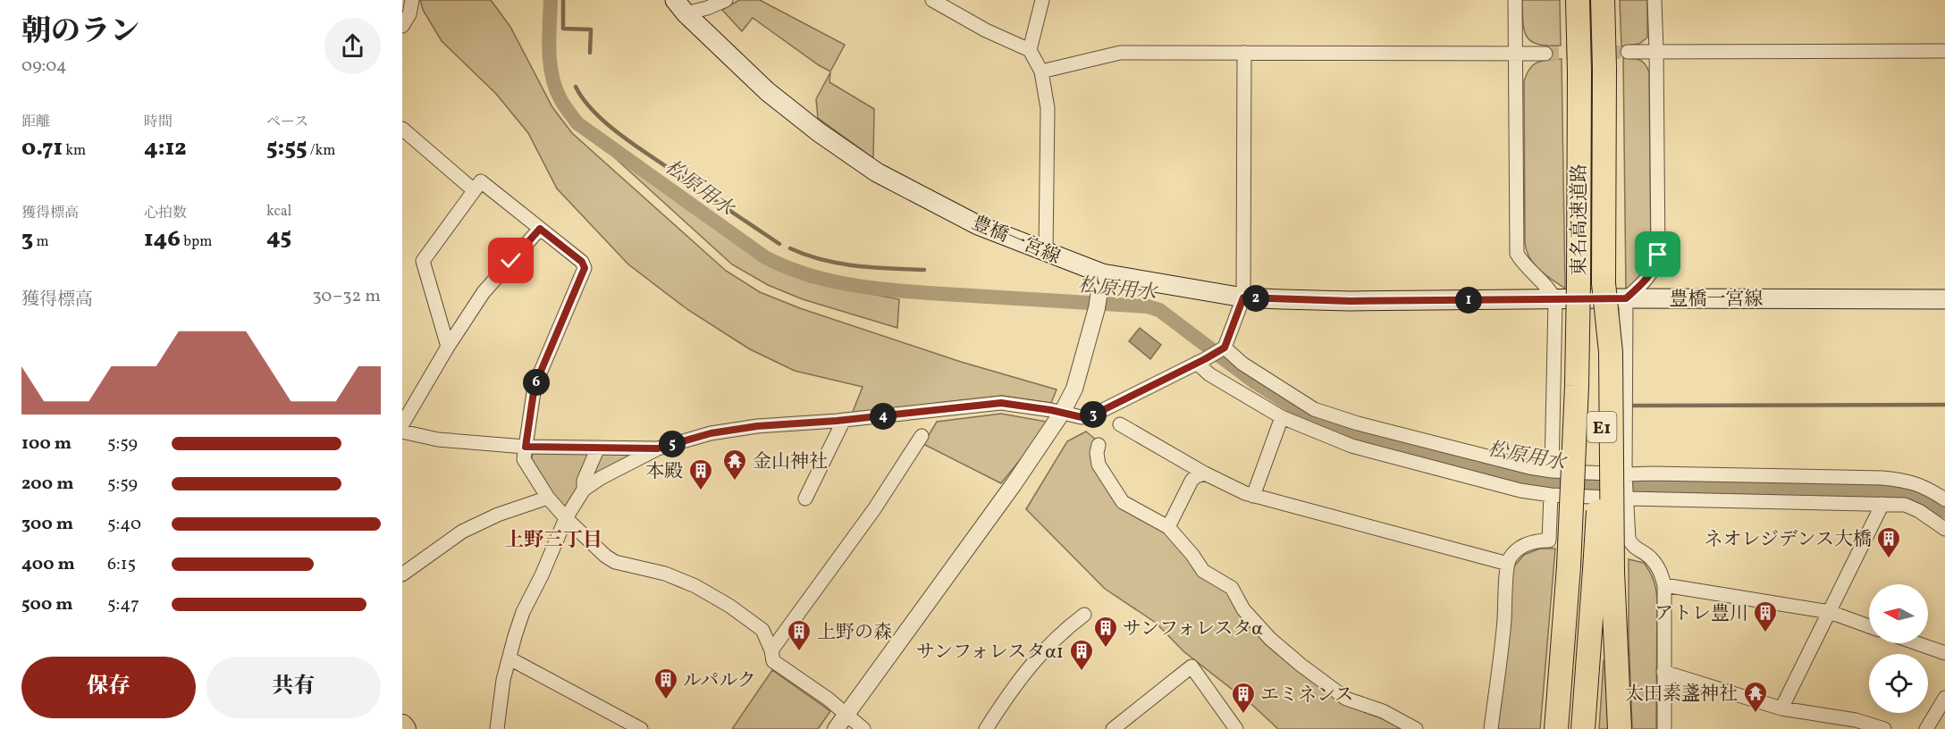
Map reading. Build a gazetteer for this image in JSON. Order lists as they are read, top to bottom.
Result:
{
  "streets": {
    "highway": ["東名高速道路", "E1"],
    "main road": ["豊橋一宮線"]
  },
  "districts": ["上野三丁目"],
  "water": ["松原用水"],
  "places": {
    "temple": ["金山神社", "太田素盞神社"],
    "building": [
      "本殿",
      "ネオレジデンス大橋",
      "アトレ豊川",
      "サンフォレスタα",
      "上野の森",
      "サンフォレスタα1",
      "ルパルク",
      "エミネンス"
    ]
  },
  "north": "left",
  "page": {
    "heading": ["朝のラン", "09:04"],
    "stats": [
      ["距離", "0.71 km"],
      ["時間", "4:12"],
      ["ペース", "5:55 /km"],
      ["獲得標高", "3 m"],
      ["心拍数", "146 bpm"],
      ["kcal", "45"]
    ],
    "chart": ["獲得標高", "30–32 m"],
    "pins": [
      "2",
      "1",
      "6",
      "3",
      "4",
      "5"
    ],
    "list": [
      {
        "name": "100 m",
        "note": "5:59"
      },
      {
        "name": "200 m",
        "note": "5:59"
      },
      {
        "name": "300 m",
        "note": "5:40"
      },
      {
        "name": "400 m",
        "note": "6:15"
      },
      {
        "name": "500 m",
        "note": "5:47"
      }
    ],
    "buttons": ["保存", "共有"]
  }
}
